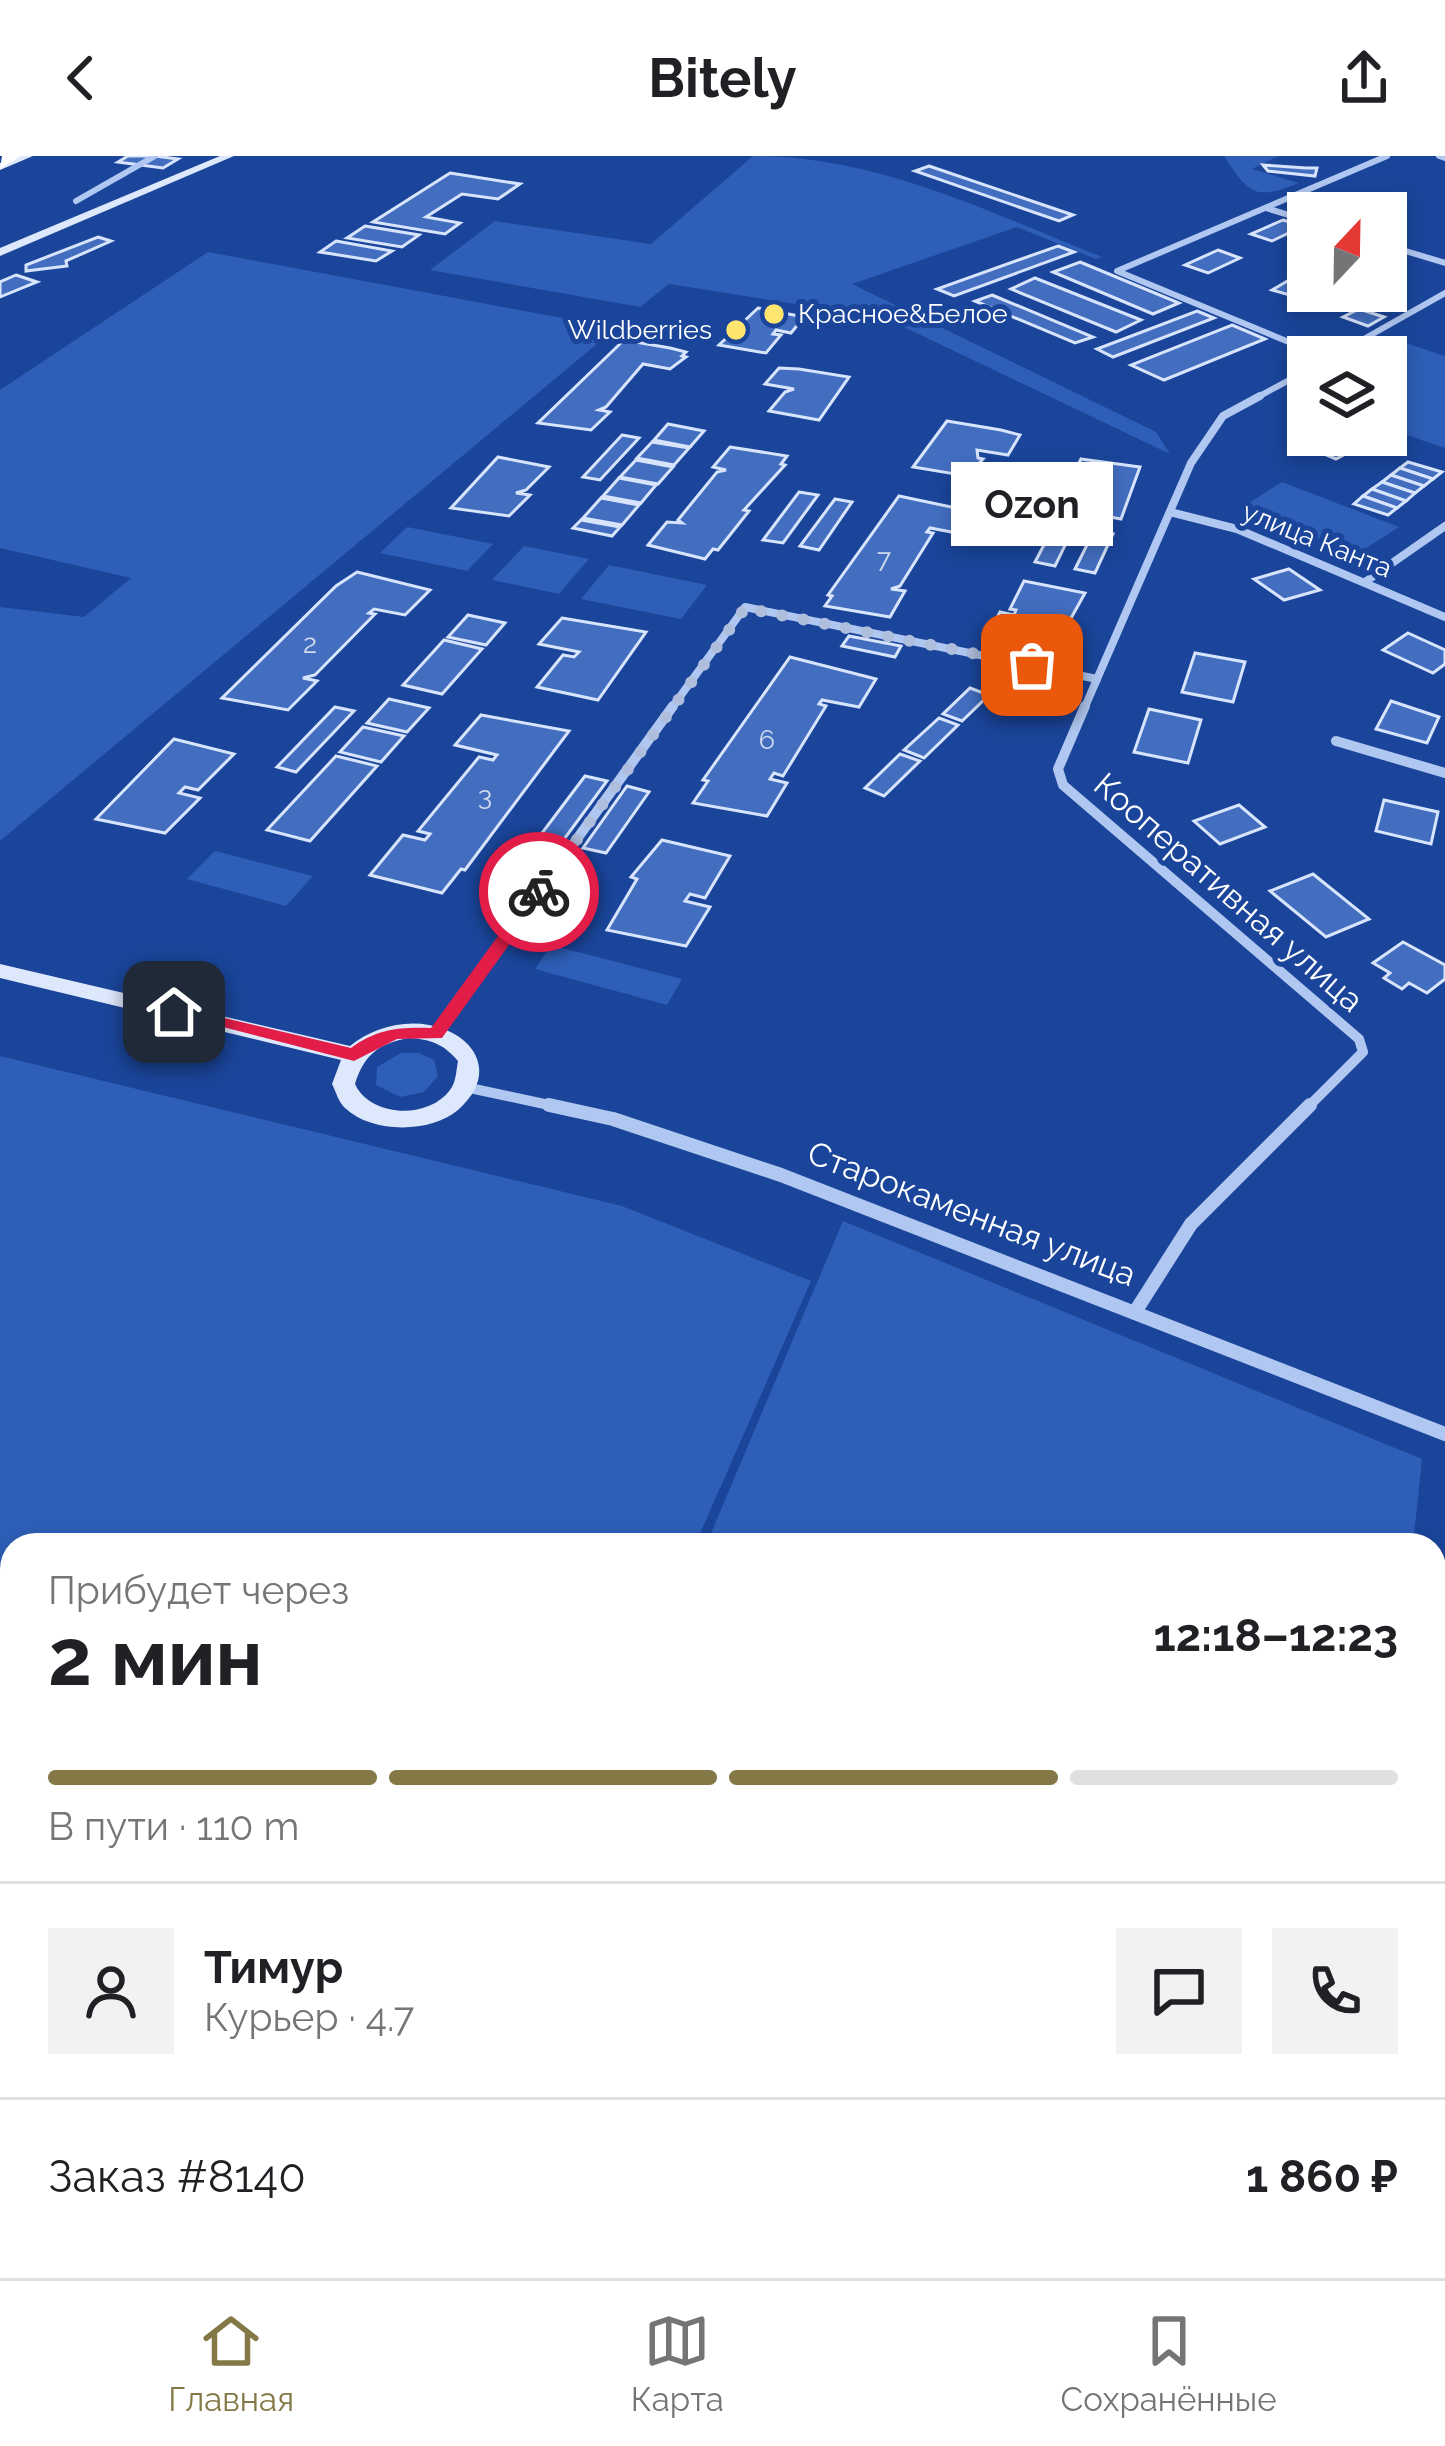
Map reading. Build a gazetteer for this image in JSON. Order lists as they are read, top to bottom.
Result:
{
  "streets": {
    "street": ["улица Канта", "Кооперативная улица", "Старокаменная улица"]
  },
  "crossings": [
    ["улица Канта", "Кооперативная улица"],
    ["Кооперативная улица", "Старокаменная улица"]
  ],
  "places": ["Красное&Белое", "Wildberries", "Ozon"],
  "house_numbers": [
    "7",
    "2",
    "6",
    "3"
  ],
  "north": "top",
  "page": {
    "header": "Bitely",
    "bubble": "Ozon",
    "heading": ["2 мин", "Прибудет через", "12:18–12:23"],
    "panel": [
      "Тимур",
      "Курьер · 4.7",
      "Заказ #8140",
      "1 860 ₽"
    ],
    "bar": "В пути · 110 m",
    "tabs": ["Главная", "Карта", "Сохранённые"]
  }
}
